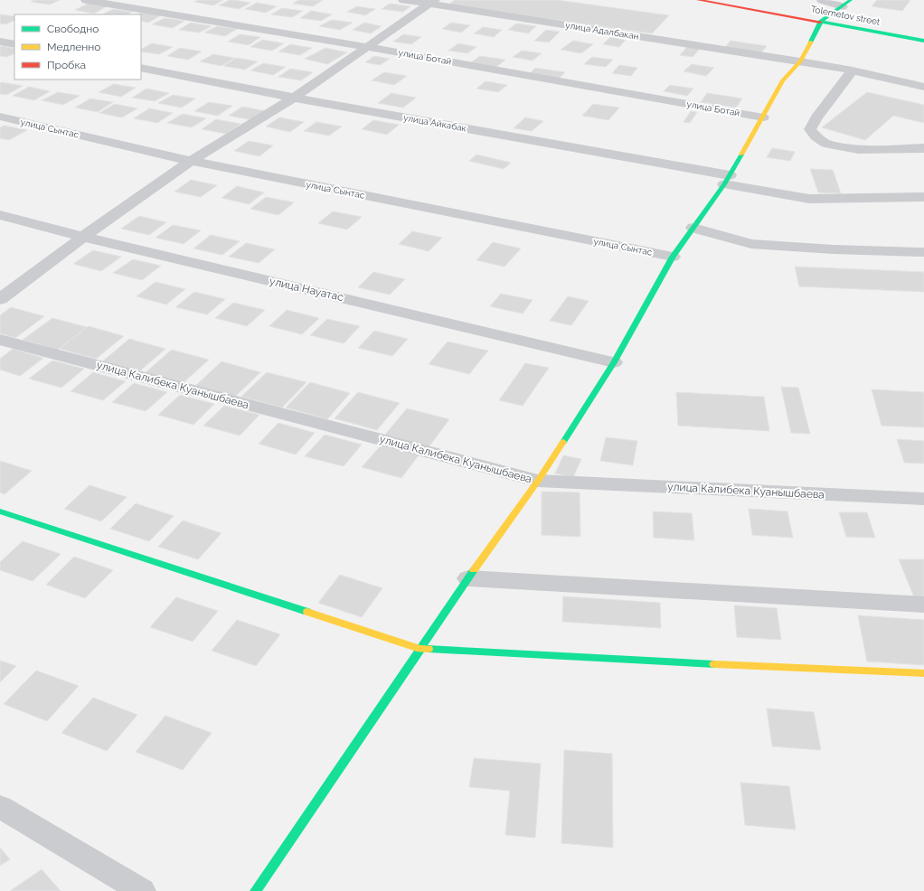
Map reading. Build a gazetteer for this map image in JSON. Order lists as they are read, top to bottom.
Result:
{
  "streets": {
    "street": [
      "Tolemetov street",
      "улица Адалбакан",
      "улица Ботай",
      "улица Айкабак",
      "улица Сынтас",
      "улица Науатас",
      "улица Калибека Куанышбаева"
    ]
  },
  "legend": ["Свободно", "Медленно", "Пробка"]
}
